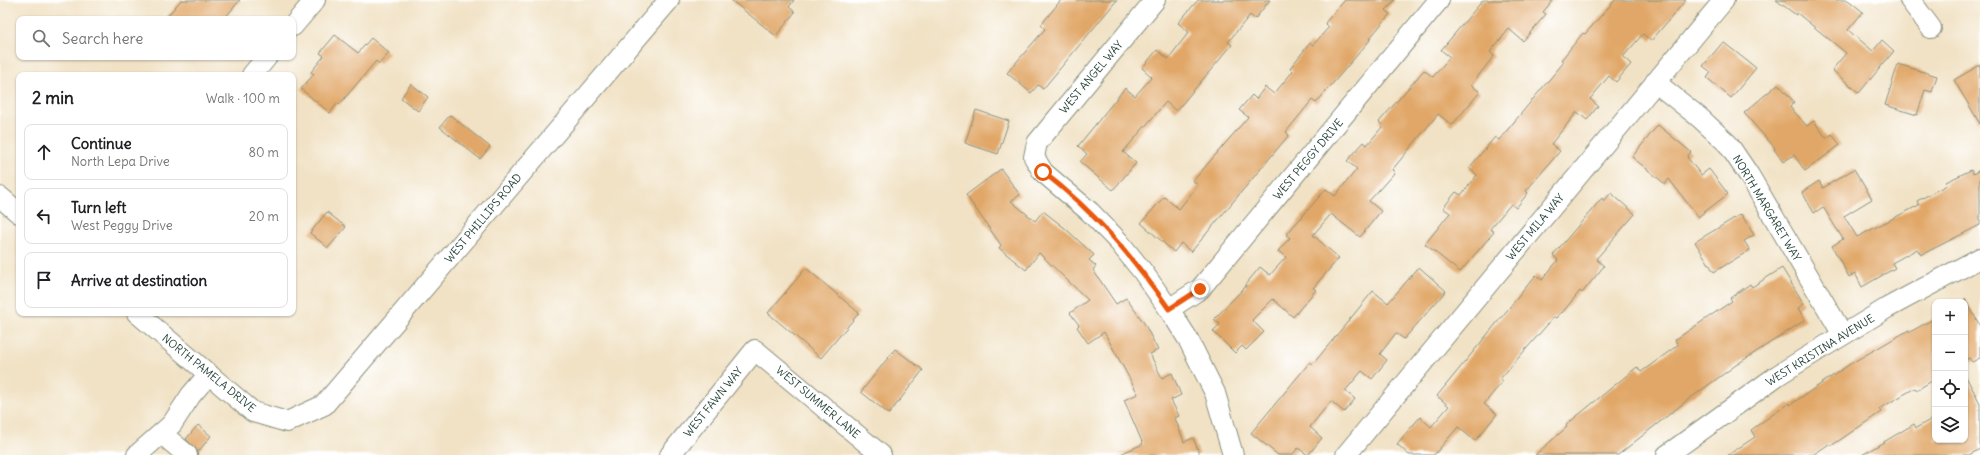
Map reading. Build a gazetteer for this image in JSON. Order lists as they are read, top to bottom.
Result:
{
  "streets": {
    "street": [
      "WEST ANGEL WAY",
      "WEST PEGGY DRIVE",
      "NORTH MARGARET WAY",
      "WEST PHILLIPS ROAD",
      "WEST MILA WAY",
      "WEST KRISTINA AVENUE",
      "NORTH PAMELA DRIVE",
      "WEST FAWN WAY",
      "WEST SUMMER LANE"
    ]
  },
  "crossings": [
    ["WEST ANGEL WAY", "WEST PEGGY DRIVE"],
    ["NORTH MARGARET WAY", "WEST MILA WAY"],
    ["NORTH MARGARET WAY", "WEST KRISTINA AVENUE"],
    ["WEST PHILLIPS ROAD", "NORTH PAMELA DRIVE"],
    ["WEST FAWN WAY", "WEST SUMMER LANE"]
  ],
  "page": {
    "search": "Search here",
    "heading": ["2 min", "Walk · 100 m"],
    "list": [
      ["Continue", "North Lepa Drive", "80 m"],
      ["Turn left", "West Peggy Drive", "20 m"],
      "Arrive at destination"
    ],
    "map_buttons": ["+", "−"]
  }
}
